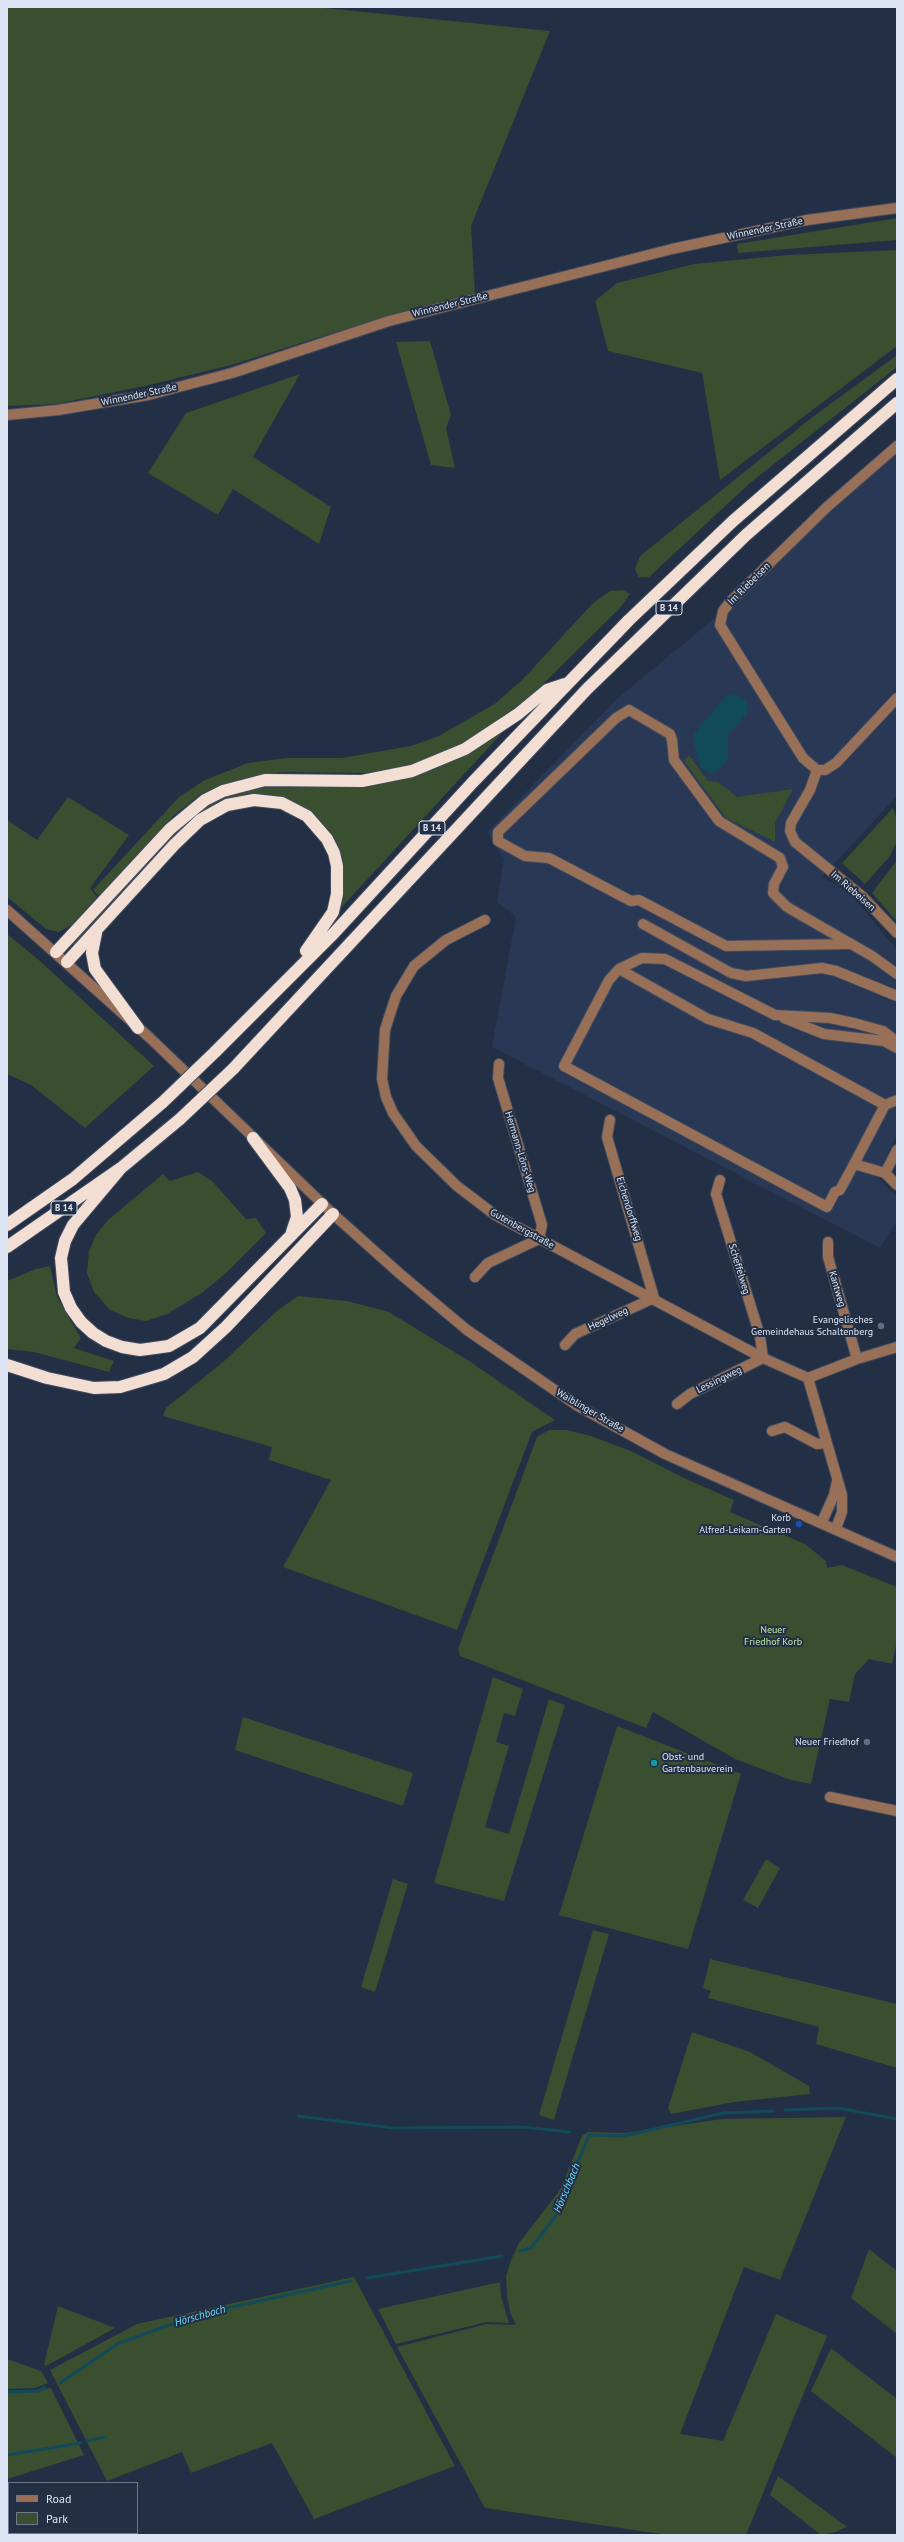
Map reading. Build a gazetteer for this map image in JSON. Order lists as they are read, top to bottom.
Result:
{
  "streets": {
    "highway": ["B 14"],
    "street": [
      "Winnender Straße",
      "Im Riebeisen",
      "Hermann-Löns-Weg",
      "Eichendorffweg",
      "Gutenbergstraße",
      "Scheffelweg",
      "Kantweg",
      "Hegelweg",
      "Lessingweg",
      "Waiblinger Straße"
    ]
  },
  "crossings": [
    ["Hermann-Löns-Weg", "Gutenbergstraße"],
    ["Eichendorffweg", "Gutenbergstraße"],
    ["Eichendorffweg", "Hegelweg"],
    ["Gutenbergstraße", "Scheffelweg"],
    ["Gutenbergstraße", "Hegelweg"],
    ["Gutenbergstraße", "Lessingweg"],
    ["Scheffelweg", "Lessingweg"]
  ],
  "water": ["Hörschbach"],
  "parks": ["Neuer Friedhof Korb"],
  "places": [
    "Evangelisches Gemeindehaus Schaltenberg",
    "Korb Alfred-Leikam-Garten",
    "Neuer Friedhof",
    "Obst- und Gartenbauverein"
  ],
  "legend": ["Road", "Park"]
}
